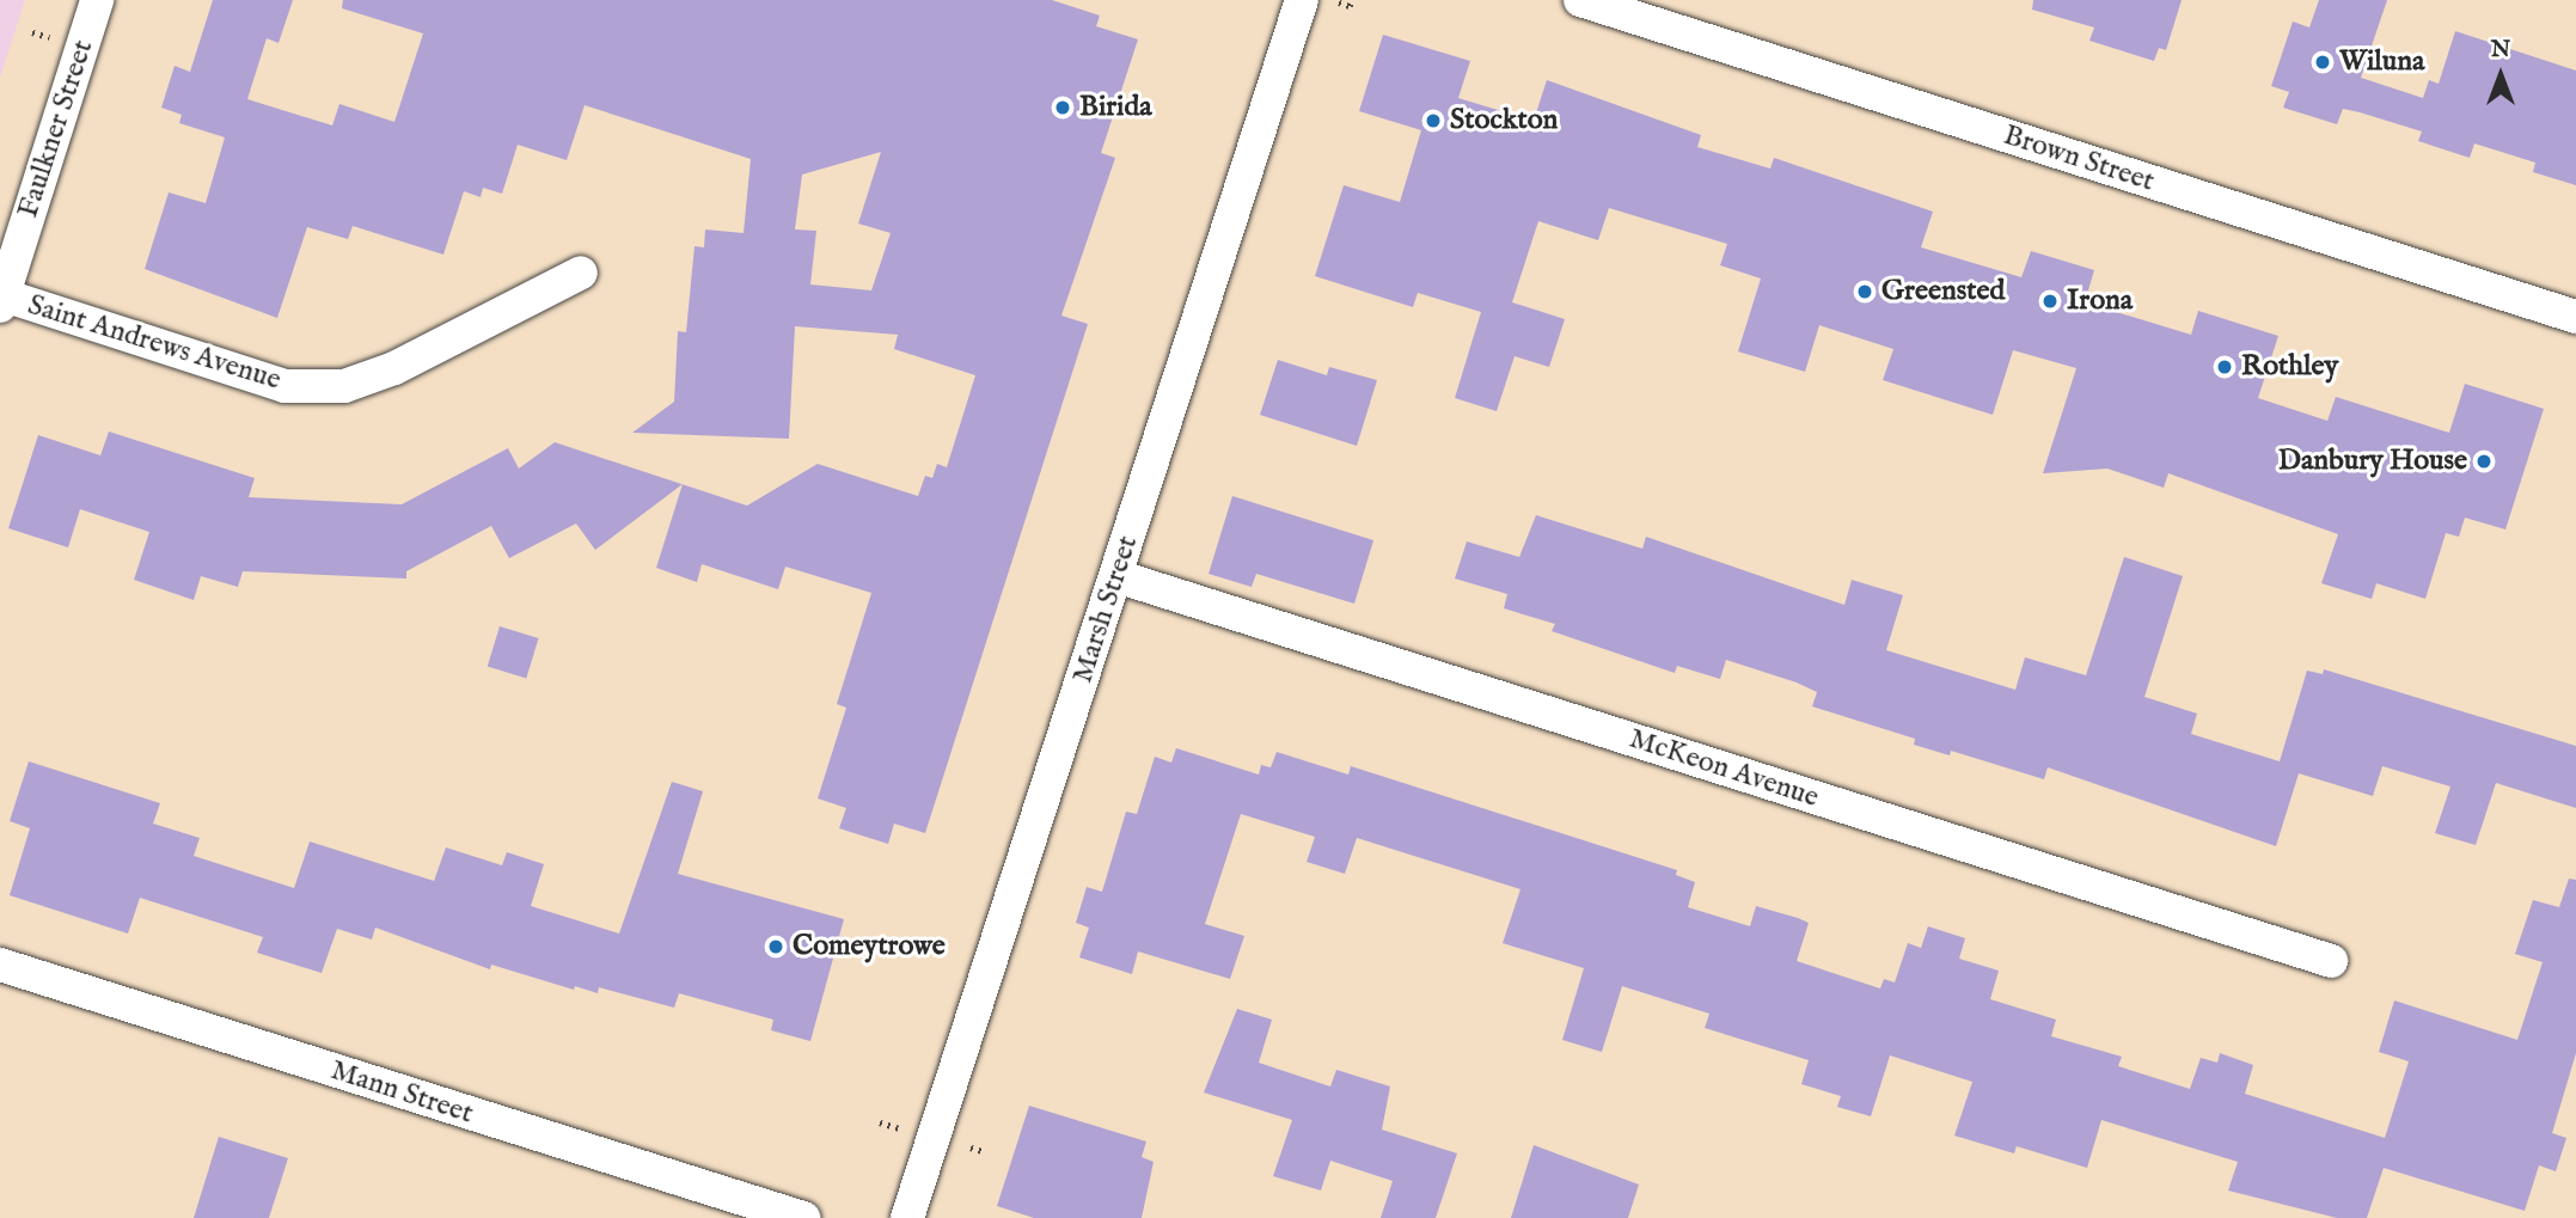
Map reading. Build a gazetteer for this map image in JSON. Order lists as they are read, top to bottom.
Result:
{
  "streets": {
    "street": [
      "Faulkner Street",
      "Brown Street",
      "Saint Andrews Avenue",
      "Marsh Street",
      "McKeon Avenue",
      "Mann Street"
    ]
  },
  "crossings": [
    ["Faulkner Street", "Saint Andrews Avenue"],
    ["Marsh Street", "McKeon Avenue"]
  ],
  "places": [
    "Wiluna",
    "Birida",
    "Stockton",
    "Greensted",
    "Irona",
    "Rothley",
    "Danbury House",
    "Comeytrowe"
  ],
  "north": "top"
}
